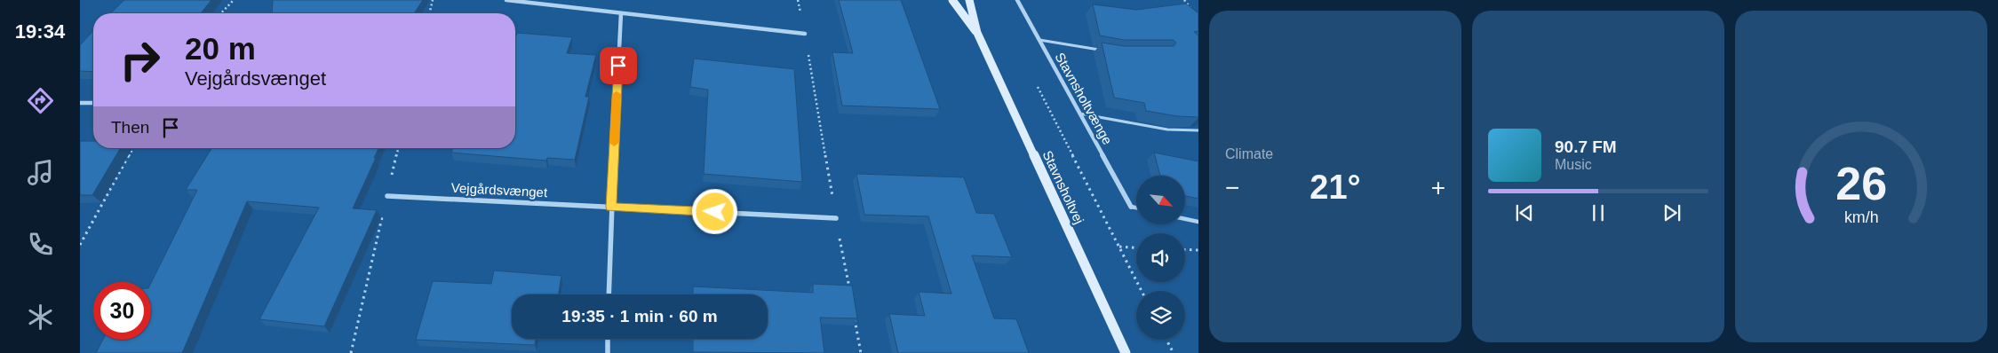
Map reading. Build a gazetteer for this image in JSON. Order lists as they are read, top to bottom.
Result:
{
  "streets": {
    "street": ["Stavnsholtvænge", "Stavnsholtvej", "Vejgårdsvænget"]
  },
  "north": "bottom right",
  "page": {
    "tabs": "19:34",
    "tile": "Climate",
    "turn": ["20 m", "Vejgårdsvænget"],
    "then": "Then",
    "song": ["90.7 FM", "Music"],
    "heat": ["−", "21°", "+"],
    "limit": "30",
    "trip": "19:35 · 1 min · 60 m",
    "gauge": ["26", "km/h"]
  }
}
